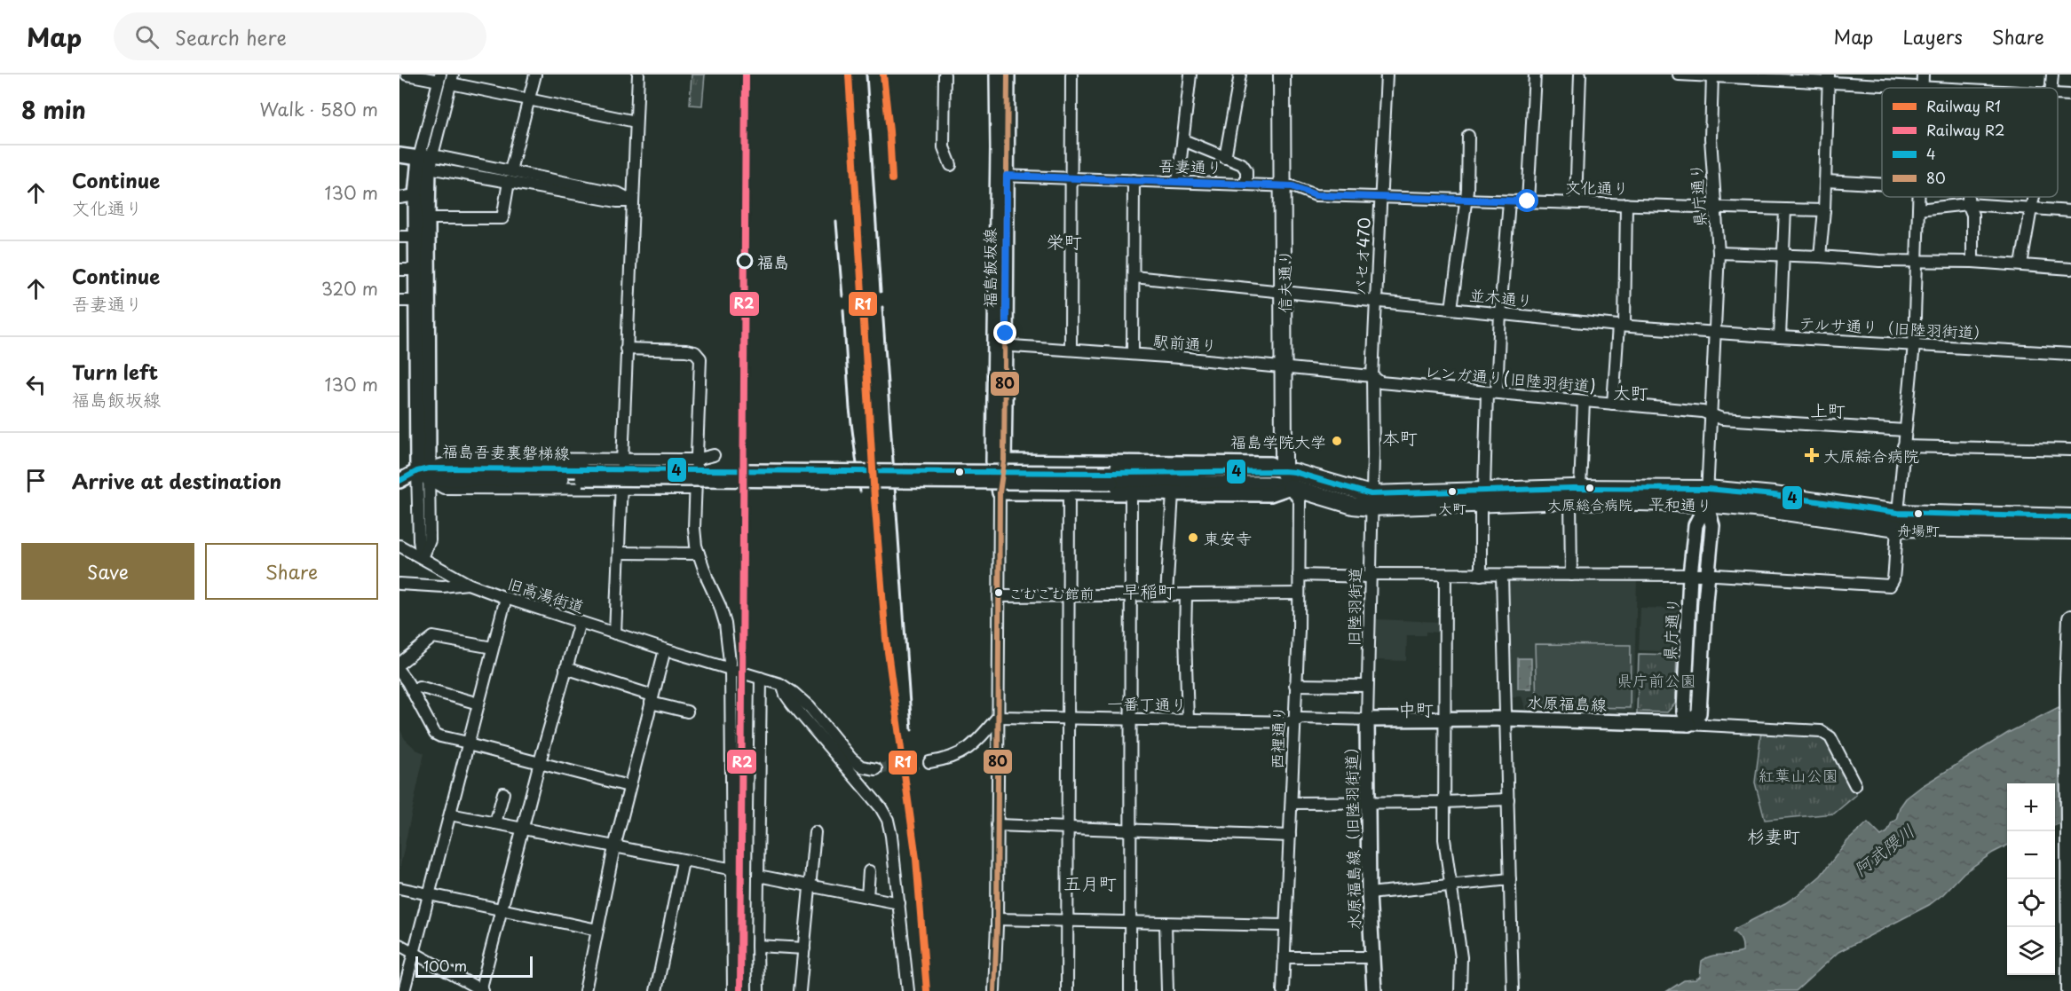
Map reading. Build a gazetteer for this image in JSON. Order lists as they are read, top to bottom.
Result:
{
  "streets": {
    "highway": ["信夫通り", "平和通り"],
    "main road": [
      "県庁通り",
      "福島飯坂線",
      "福島吾妻裏磐梯線",
      "水原福島線",
      "水原福島線（旧陸羽街道）"
    ],
    "street": [
      "吾妻通り",
      "文化通り",
      "パセオ470",
      "並木通り",
      "テルサ通り（旧陸羽街道）",
      "駅前通り",
      "レンガ通り(旧陸羽街道)",
      "旧高湯街道",
      "旧陸羽街道",
      "一番丁通り",
      "西裡通り"
    ]
  },
  "crossings": [
    ["吾妻通り", "文化通り"],
    ["吾妻通り", "パセオ470"],
    ["吾妻通り", "福島飯坂線"],
    ["吾妻通り", "信夫通り"],
    ["文化通り", "県庁通り"],
    ["文化通り", "パセオ470"],
    ["県庁通り", "並木通り"],
    ["県庁通り", "テルサ通り（旧陸羽街道）"],
    ["県庁通り", "レンガ通り(旧陸羽街道)"],
    ["県庁通り", "平和通り"],
    ["県庁通り", "水原福島線"],
    ["パセオ470", "並木通り"],
    ["パセオ470", "駅前通り"],
    ["パセオ470", "レンガ通り(旧陸羽街道)"],
    ["パセオ470", "平和通り"],
    ["パセオ470", "旧陸羽街道"],
    ["福島飯坂線", "駅前通り"],
    ["信夫通り", "並木通り"],
    ["信夫通り", "駅前通り"],
    ["信夫通り", "福島吾妻裏磐梯線"],
    ["信夫通り", "平和通り"],
    ["信夫通り", "西裡通り"],
    ["並木通り", "テルサ通り（旧陸羽街道）"],
    ["駅前通り", "レンガ通り(旧陸羽街道)"],
    ["福島吾妻裏磐梯線", "平和通り"],
    ["福島吾妻裏磐梯線", "西裡通り"],
    ["平和通り", "旧陸羽街道"],
    ["平和通り", "西裡通り"],
    ["旧陸羽街道", "一番丁通り"],
    ["旧陸羽街道", "水原福島線（旧陸羽街道）"],
    ["水原福島線", "水原福島線（旧陸羽街道）"],
    ["一番丁通り", "西裡通り"],
    ["一番丁通り", "水原福島線（旧陸羽街道）"]
  ],
  "districts": [
    "栄町",
    "大町",
    "上町",
    "本町",
    "早稲町",
    "中町",
    "杉妻町",
    "五月町"
  ],
  "water": ["阿武隈川"],
  "parks": ["県庁前公園", "紅葉山公園"],
  "places": {
    "other": [
      "福島",
      "福島学院大学",
      "大原総合病院",
      "大町",
      "舟場町",
      "東安寺",
      "こむこむ館前"
    ],
    "health": ["大原綜合病院"]
  },
  "lines": [
    "rail line R1",
    "rail line R2",
    "transit line 80",
    "transit line 4"
  ],
  "legend": [
    "Railway R1",
    "Railway R2",
    "4",
    "80"
  ],
  "scale_bar": "100 m",
  "page": {
    "header": "Map",
    "search": "Search here",
    "nav": ["Map", "Layers", "Share"],
    "heading": ["8 min", "Walk · 580 m"],
    "list": [
      ["Continue", "文化通り", "130 m"],
      ["Continue", "吾妻通り", "320 m"],
      ["Turn left", "福島飯坂線", "130 m"],
      "Arrive at destination"
    ],
    "buttons": ["Save", "Share"],
    "map_buttons": ["+", "−"],
    "scale": "100 m"
  }
}
